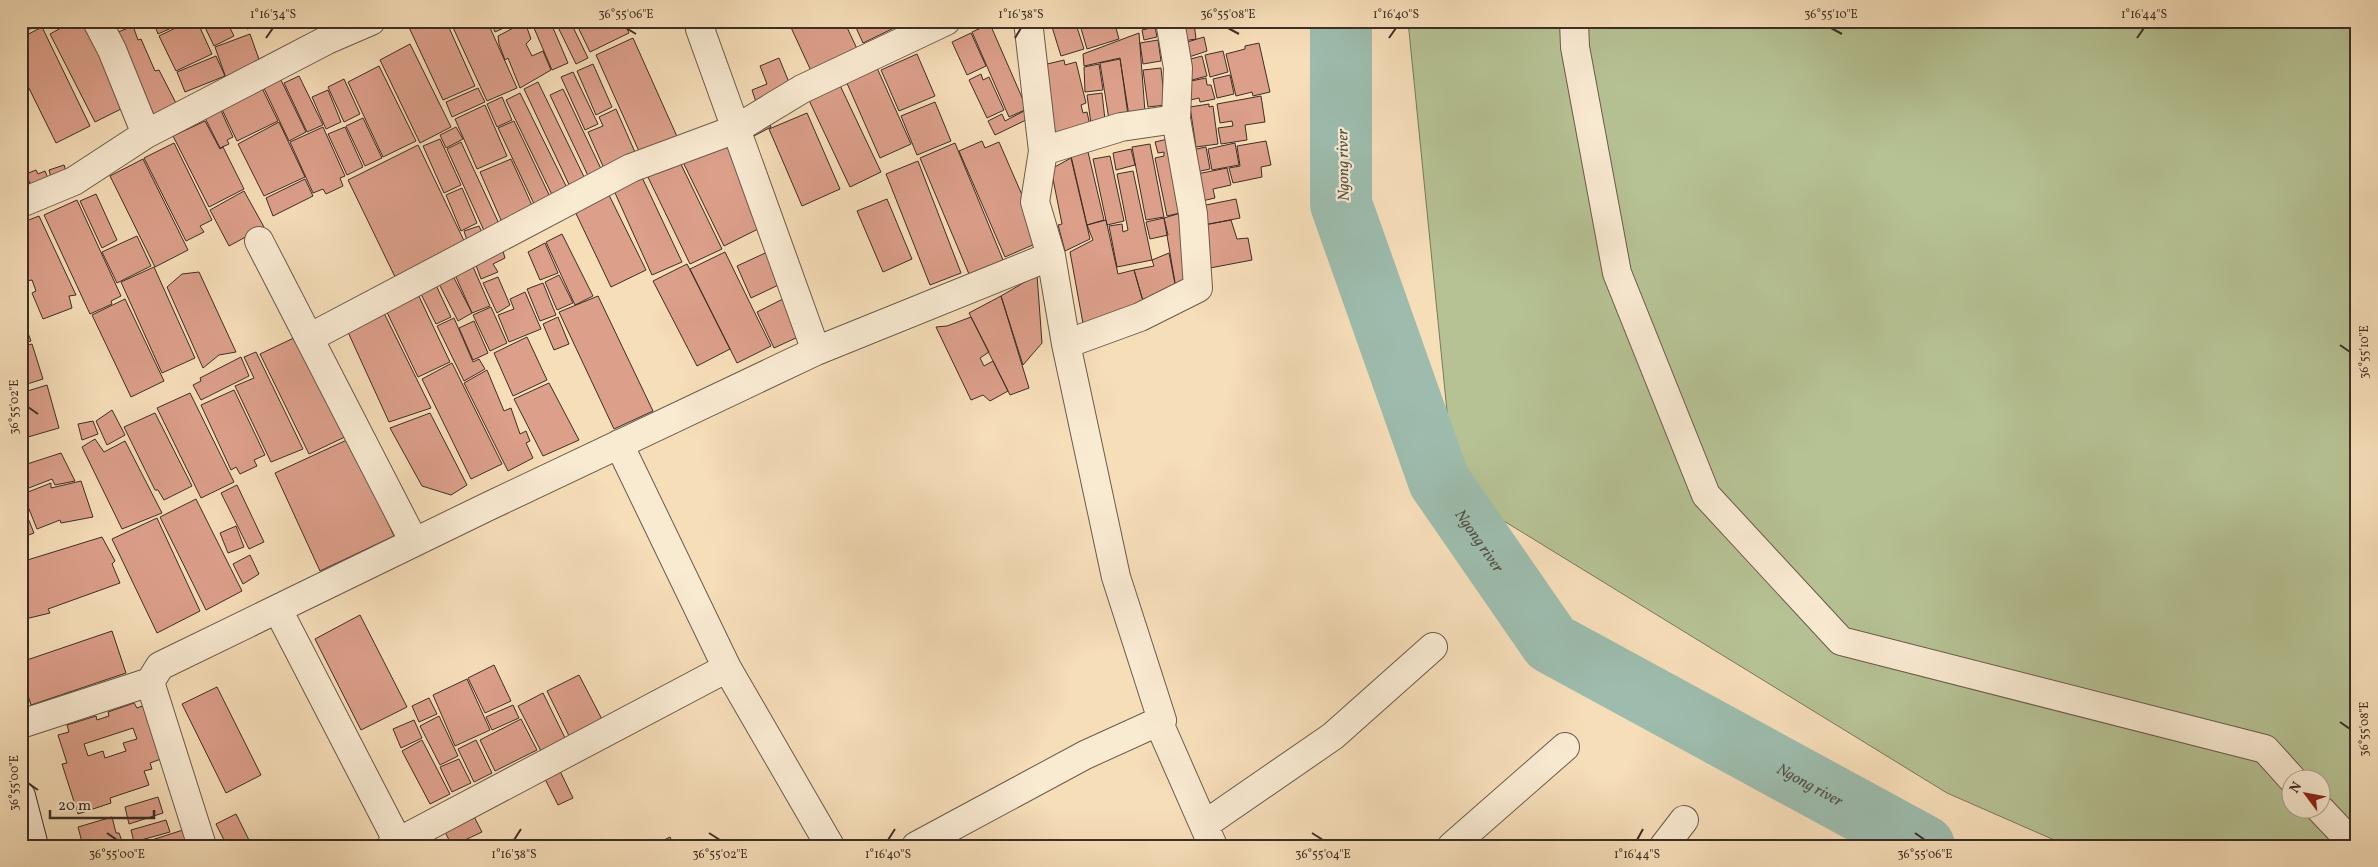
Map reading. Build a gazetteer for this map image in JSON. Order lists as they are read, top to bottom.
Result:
{
  "water": ["Ngong river"],
  "scale_bar": "20 m",
  "north": "top left",
  "coordinates": [
    "1°16'34\"S",
    "36°55'06\"E",
    "1°16'38\"S",
    "36°55'08\"E",
    "1°16'40\"S",
    "36°55'10\"E",
    "1°16'44\"S",
    "36°55'02\"E",
    "36°55'00\"E",
    "36°55'04\"E"
  ]
}
